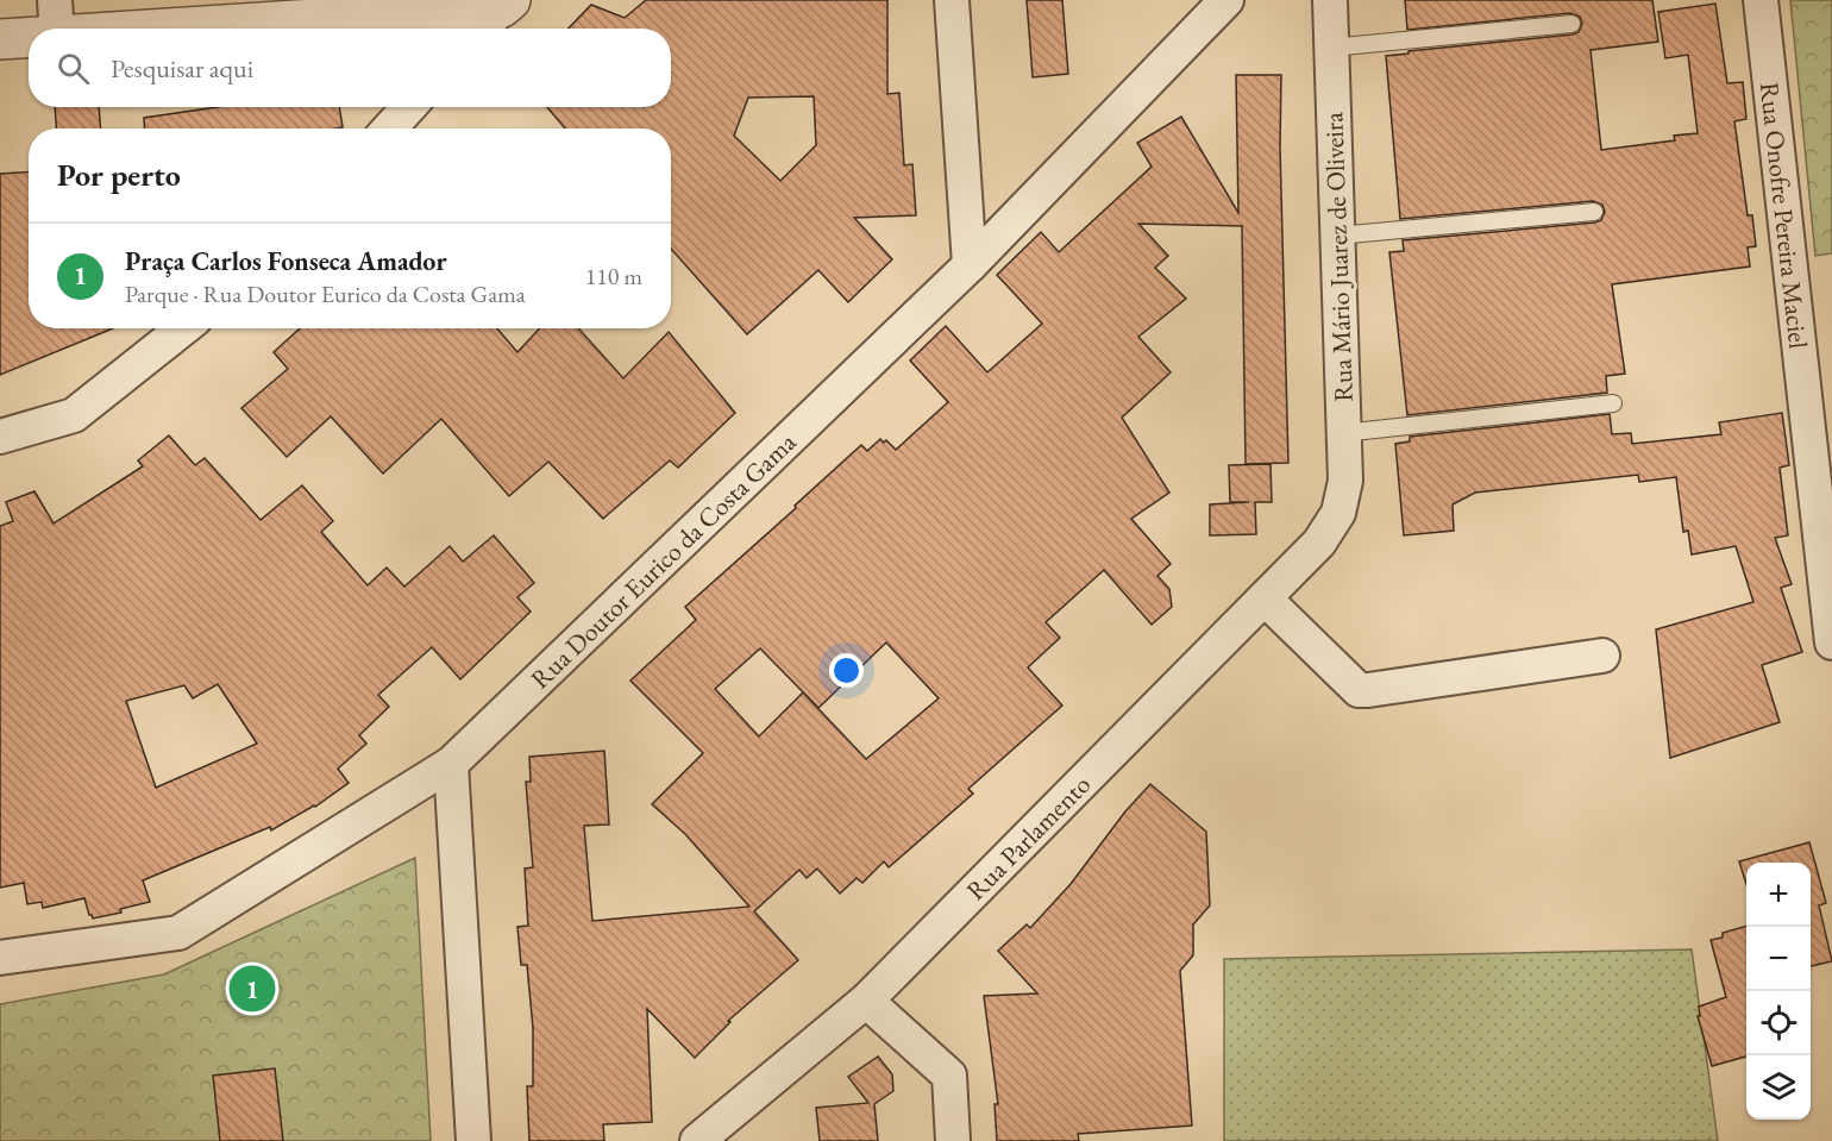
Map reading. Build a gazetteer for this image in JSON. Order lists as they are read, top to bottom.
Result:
{
  "streets": {
    "street": [
      "Rua Onofre Pereira Maciel",
      "Rua Mário Juarez de Oliveira",
      "Rua Doutor Eurico da Costa Gama",
      "Rua Parlamento"
    ]
  },
  "crossings": [
    ["Rua Mário Juarez de Oliveira", "Rua Parlamento"]
  ],
  "page": {
    "search": "Pesquisar aqui",
    "heading": "Por perto",
    "list": [
      {
        "mark": "1",
        "name": "Praça Carlos Fonseca Amador",
        "note": "Parque · Rua Doutor Eurico da Costa Gama",
        "value": "110 m"
      }
    ],
    "map_buttons": ["+", "−"],
    "pins": "1"
  }
}
